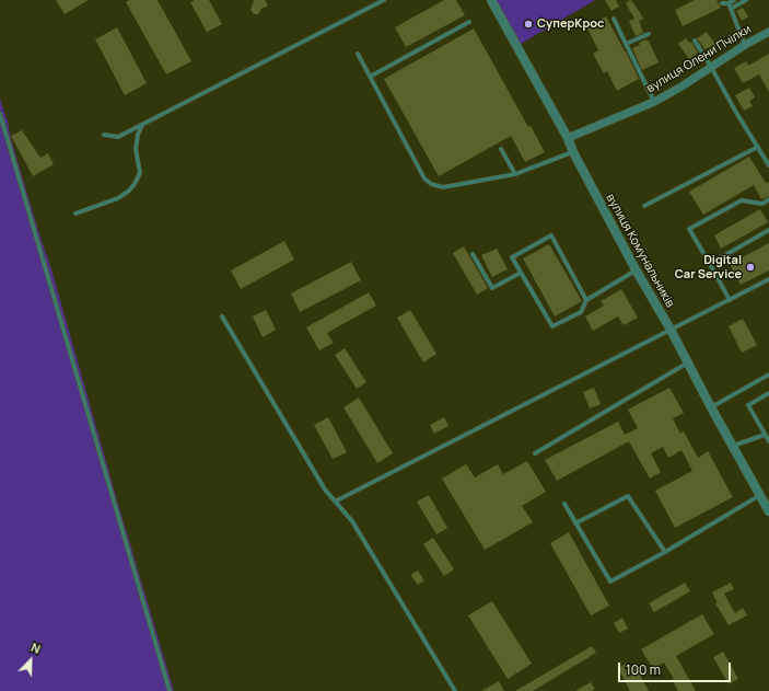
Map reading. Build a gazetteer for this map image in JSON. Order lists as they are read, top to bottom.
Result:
{
  "streets": {
    "street": ["вулиця Олени Пчілки", "вулиця Комунальників"]
  },
  "crossings": [
    ["вулиця Олени Пчілки", "вулиця Комунальників"]
  ],
  "places": ["СуперКрос", "Digital Car Service"],
  "scale_bar": "100 m",
  "north": "top right"
}
